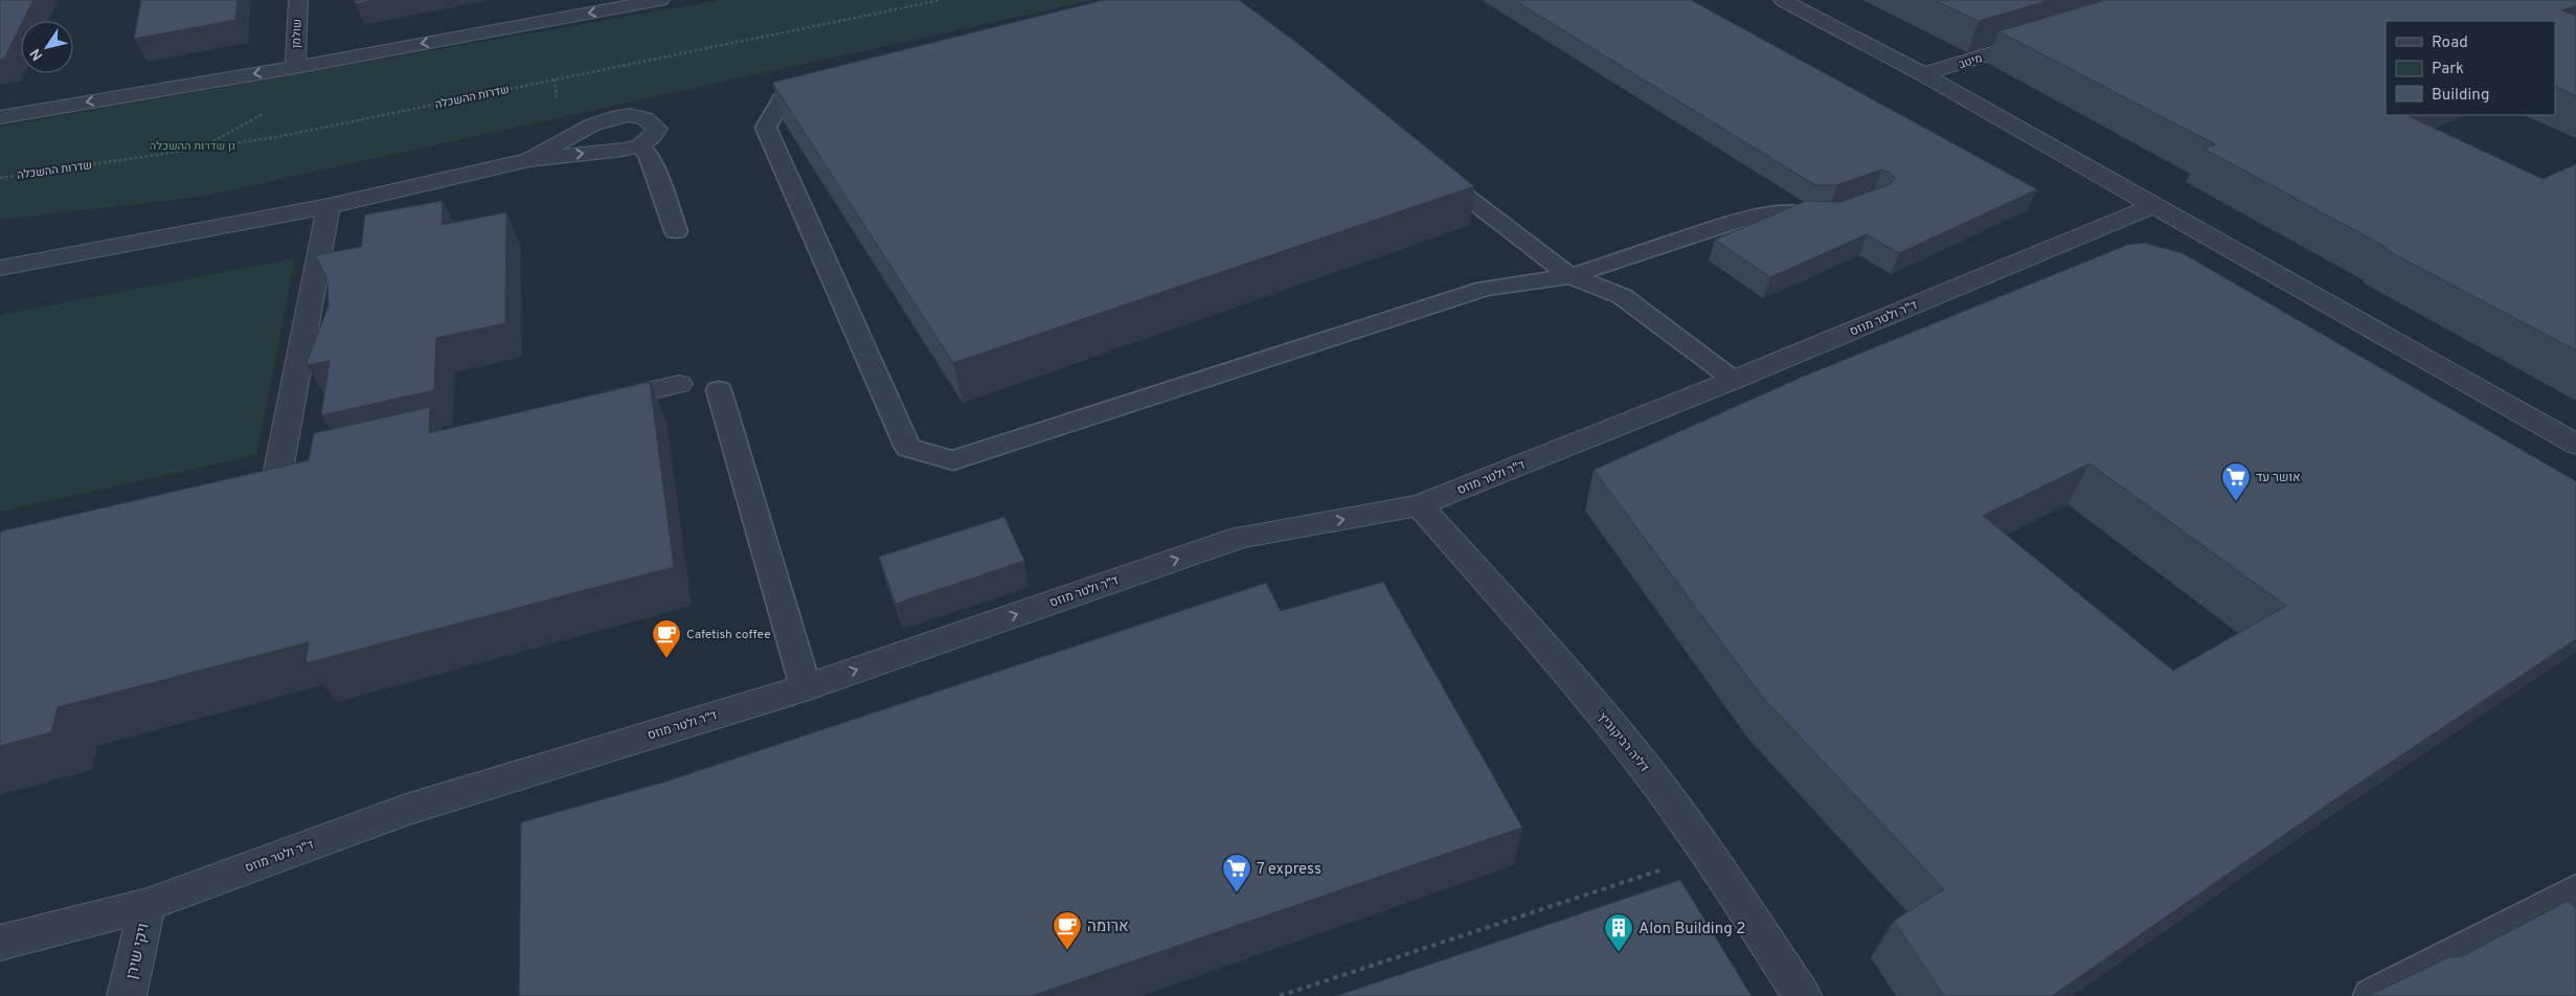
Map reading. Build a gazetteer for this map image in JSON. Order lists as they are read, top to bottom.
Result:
{
  "streets": {
    "street": [
      "שולמן",
      "מיטב",
      "ד\"ר ולטר מוזס",
      "'דליה רביקוביץ",
      "ויקי שירן"
    ],
    "path": ["שדרות ההשכלה"]
  },
  "crossings": [
    ["ד\"ר ולטר מוזס", "'דליה רביקוביץ"],
    ["ד\"ר ולטר מוזס", "ויקי שירן"]
  ],
  "parks": ["גן שדרות ההשכלה"],
  "places": {
    "supermarket": ["אושר עד", "7 express"],
    "cafe": ["Cafetish coffee", "ארומה"],
    "building": ["Alon Building 2"]
  },
  "legend": ["Road", "Park", "Building"],
  "north": "bottom left"
}
